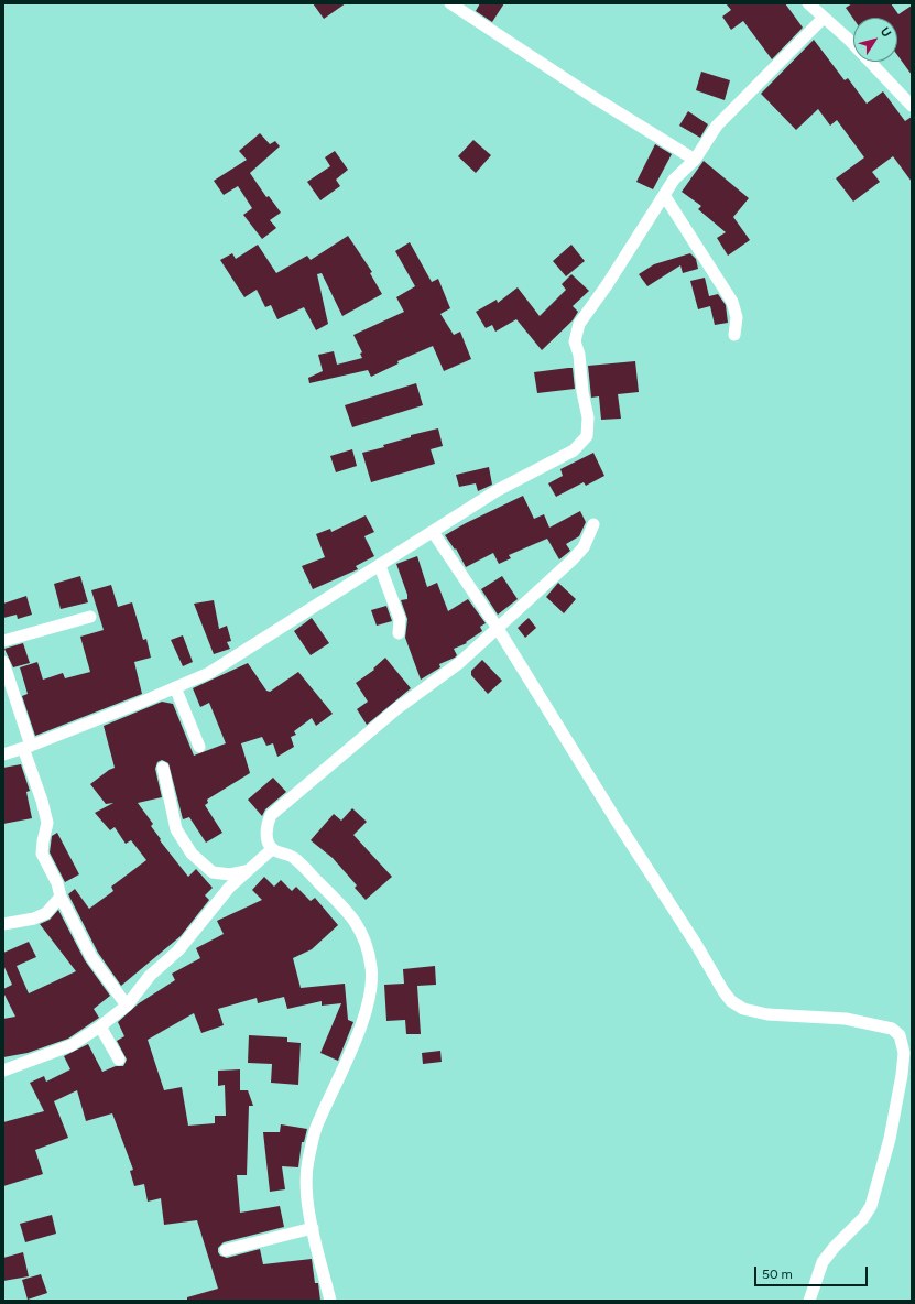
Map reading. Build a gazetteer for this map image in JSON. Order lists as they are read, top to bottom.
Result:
{
  "scale_bar": "50 m",
  "north": "top right"
}
